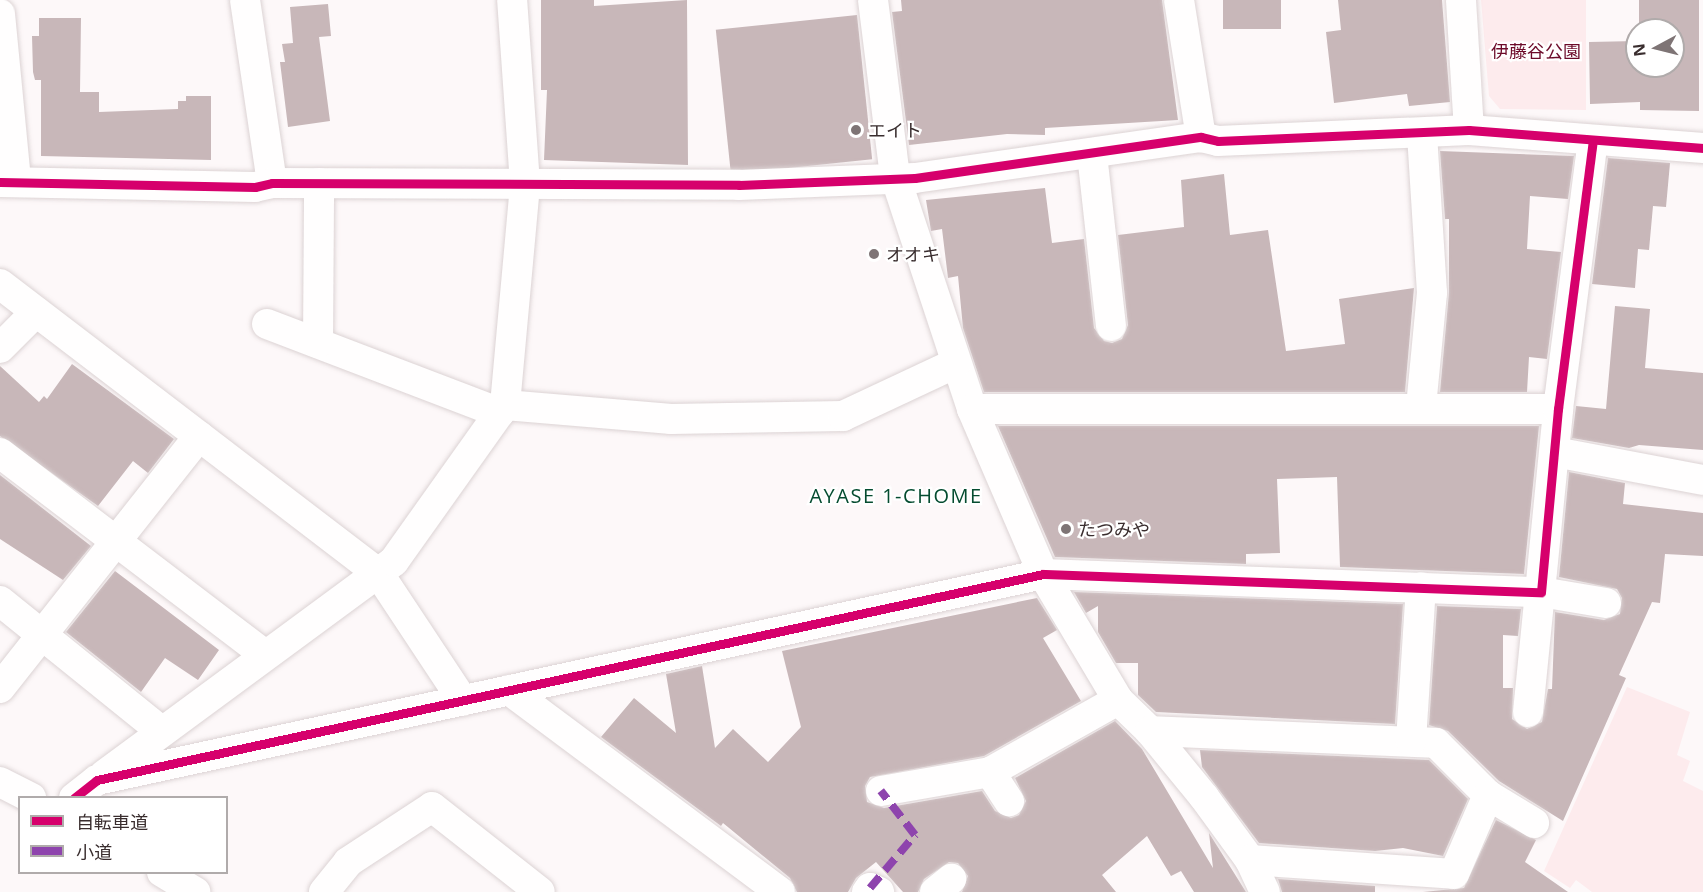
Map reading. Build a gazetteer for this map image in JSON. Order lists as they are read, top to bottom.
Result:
{
  "districts": ["AYASE 1-CHOME"],
  "parks": ["伊藤谷公園"],
  "places": ["エイト", "オオキ", "たつみや"],
  "legend": ["自転車道", "小道"],
  "north": "left"
}
